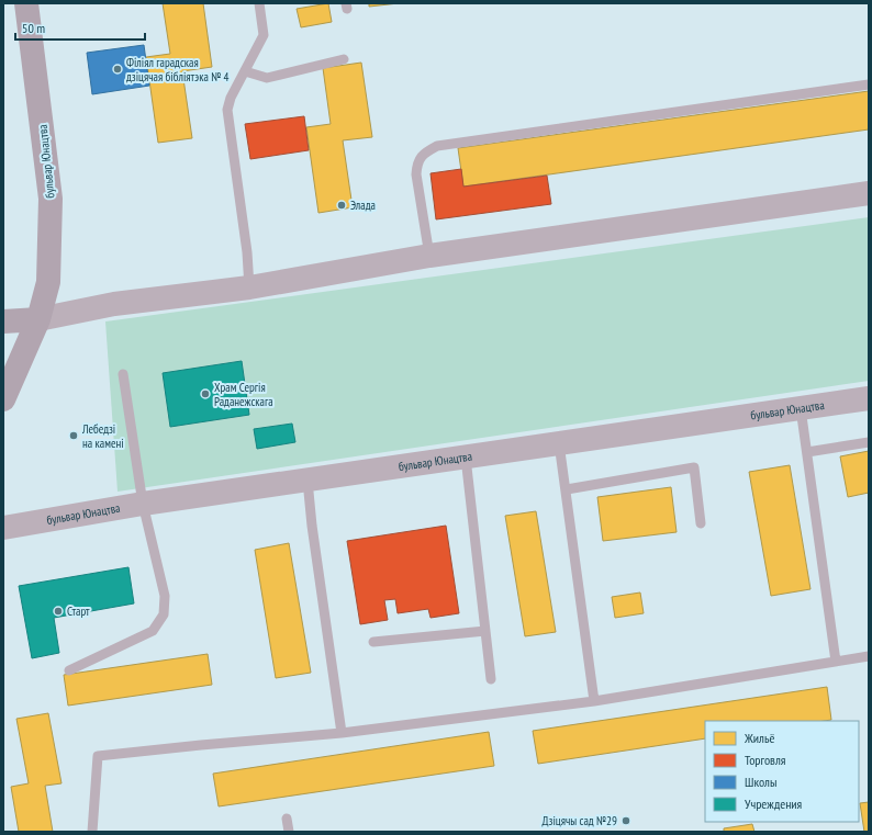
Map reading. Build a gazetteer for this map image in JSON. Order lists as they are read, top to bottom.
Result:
{
  "streets": {
    "main road": ["бульвар Юнацтва"]
  },
  "places": [
    "Філіял гарадская дзіцячая бібліятэка № 4",
    "Элада",
    "Храм Сергія Раданежскага",
    "Лебедзі на камені",
    "Старт",
    "Дзіцячы сад №29"
  ],
  "legend": [
    "Жильё",
    "Торговля",
    "Школы",
    "Учреждения"
  ],
  "scale_bar": "50 m"
}
